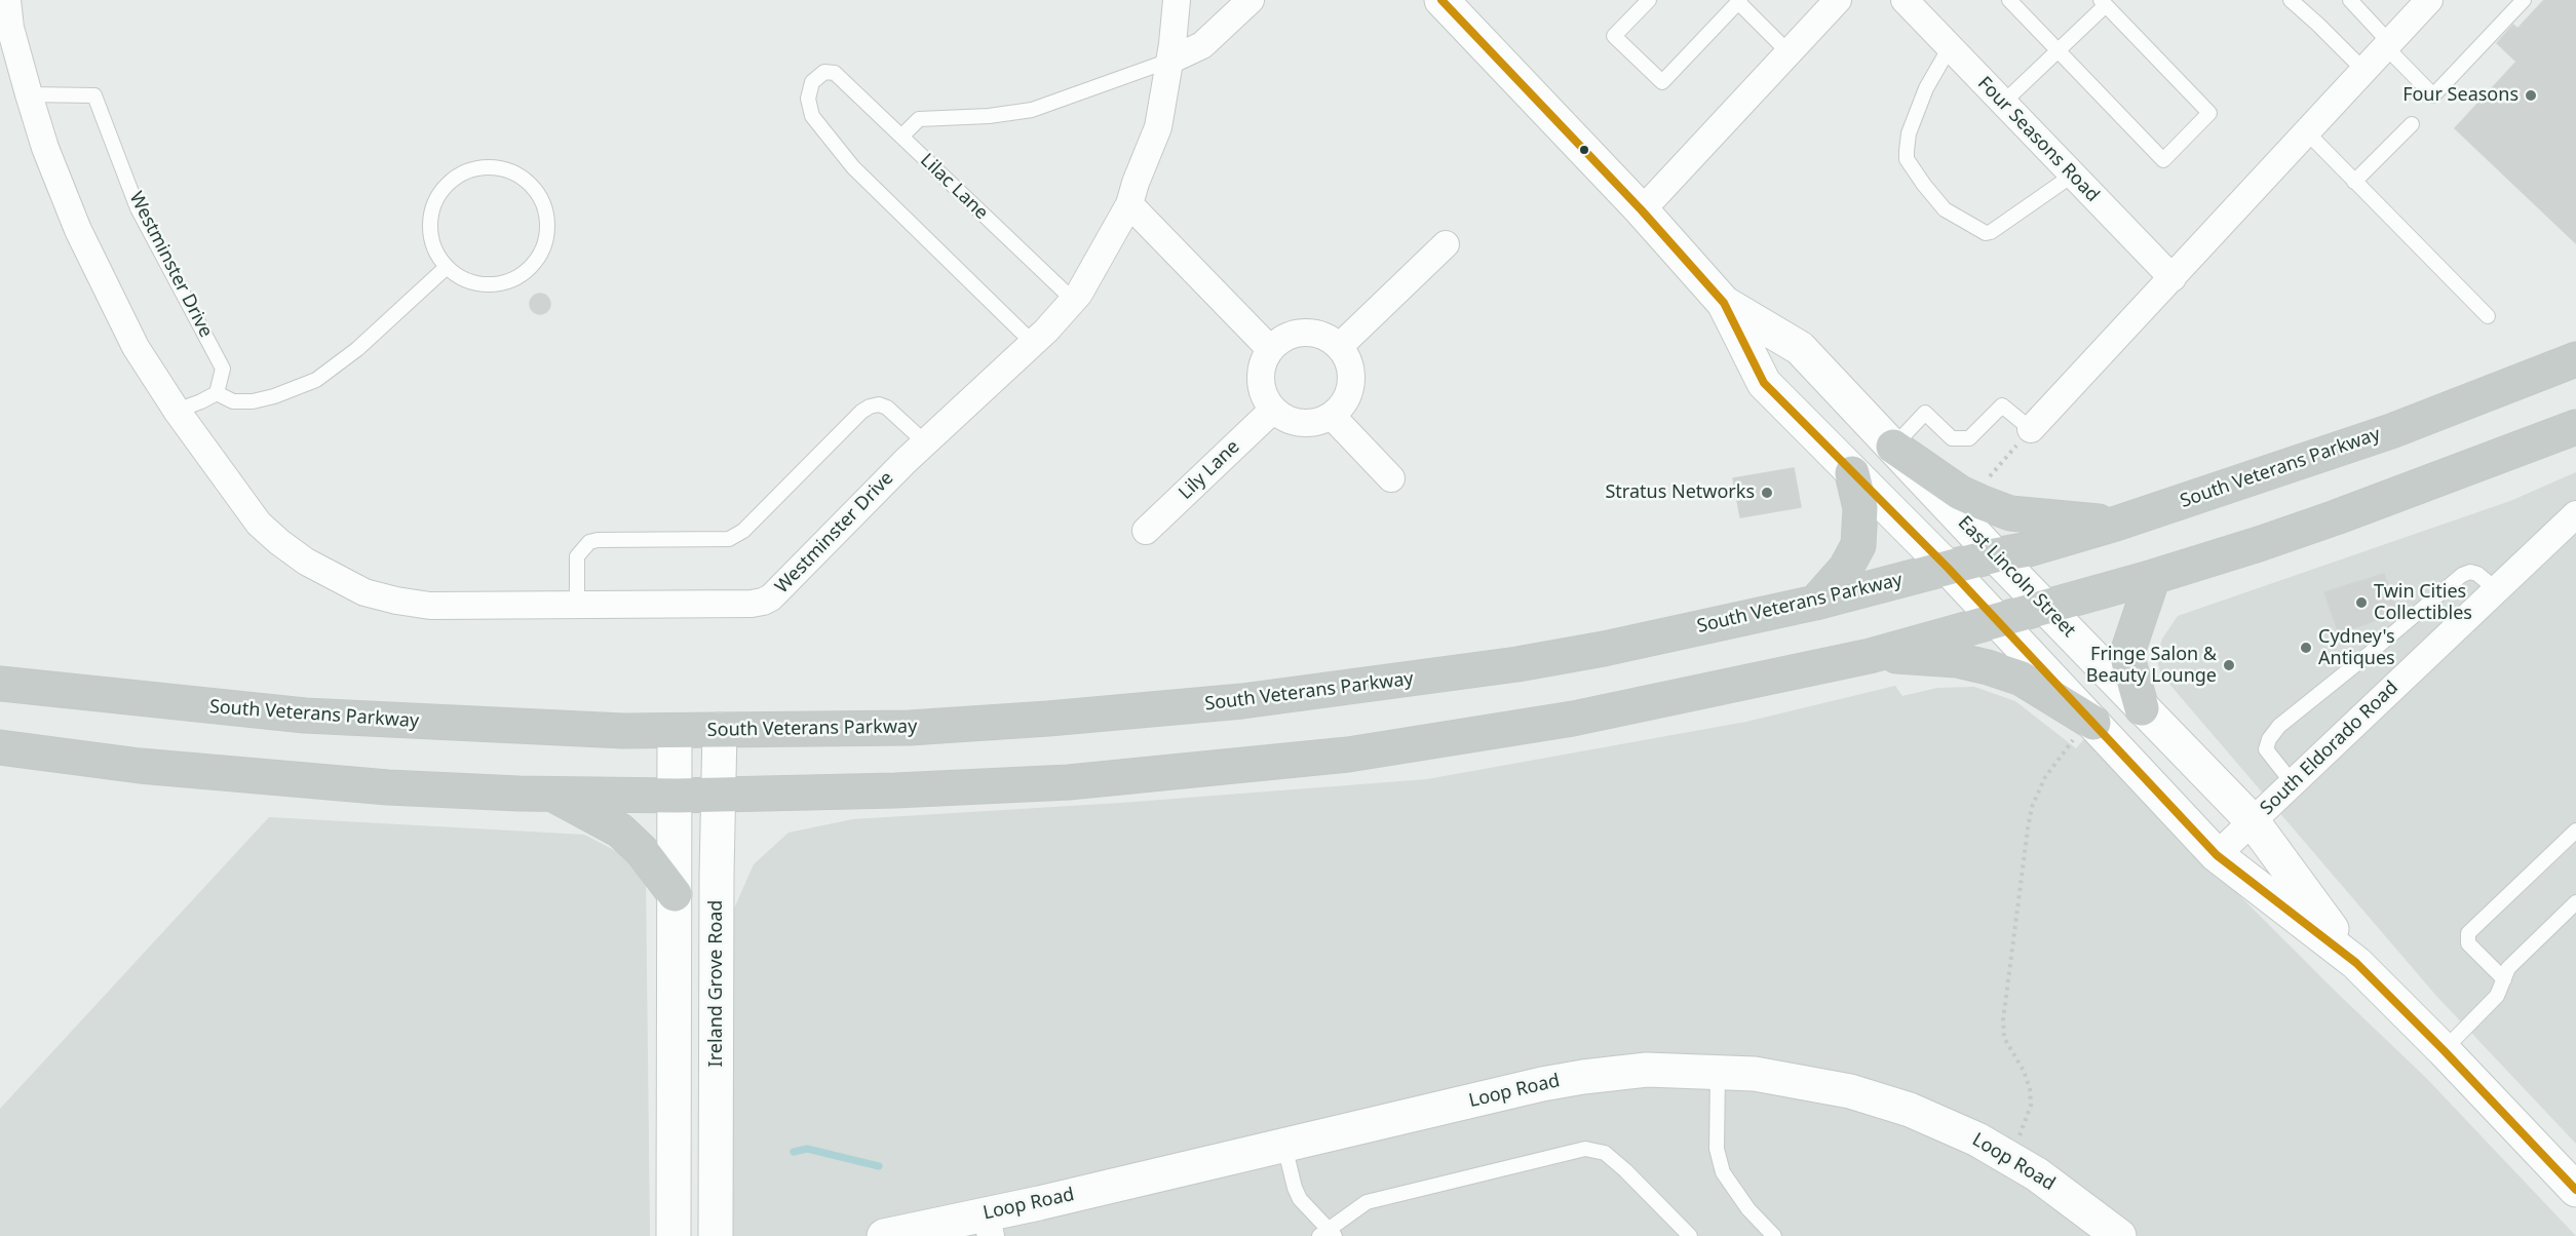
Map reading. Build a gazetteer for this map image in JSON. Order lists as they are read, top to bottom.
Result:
{
  "streets": {
    "highway": ["South Veterans Parkway"],
    "main road": ["East Lincoln Street", "Ireland Grove Road", "Loop Road"],
    "street": [
      "Four Seasons Road",
      "Westminster Drive",
      "Lily Lane",
      "South Eldorado Road"
    ],
    "lane": ["Lilac Lane"]
  },
  "crossings": [
    ["Lilac Lane", "Westminster Drive"],
    ["South Veterans Parkway", "East Lincoln Street"],
    ["South Veterans Parkway", "Ireland Grove Road"],
    ["East Lincoln Street", "South Eldorado Road"]
  ],
  "places": [
    "Four Seasons",
    "Stratus Networks",
    "Twin Cities Collectibles",
    "Cydney's Antiques",
    "Fringe Salon & Beauty Lounge"
  ]
}
